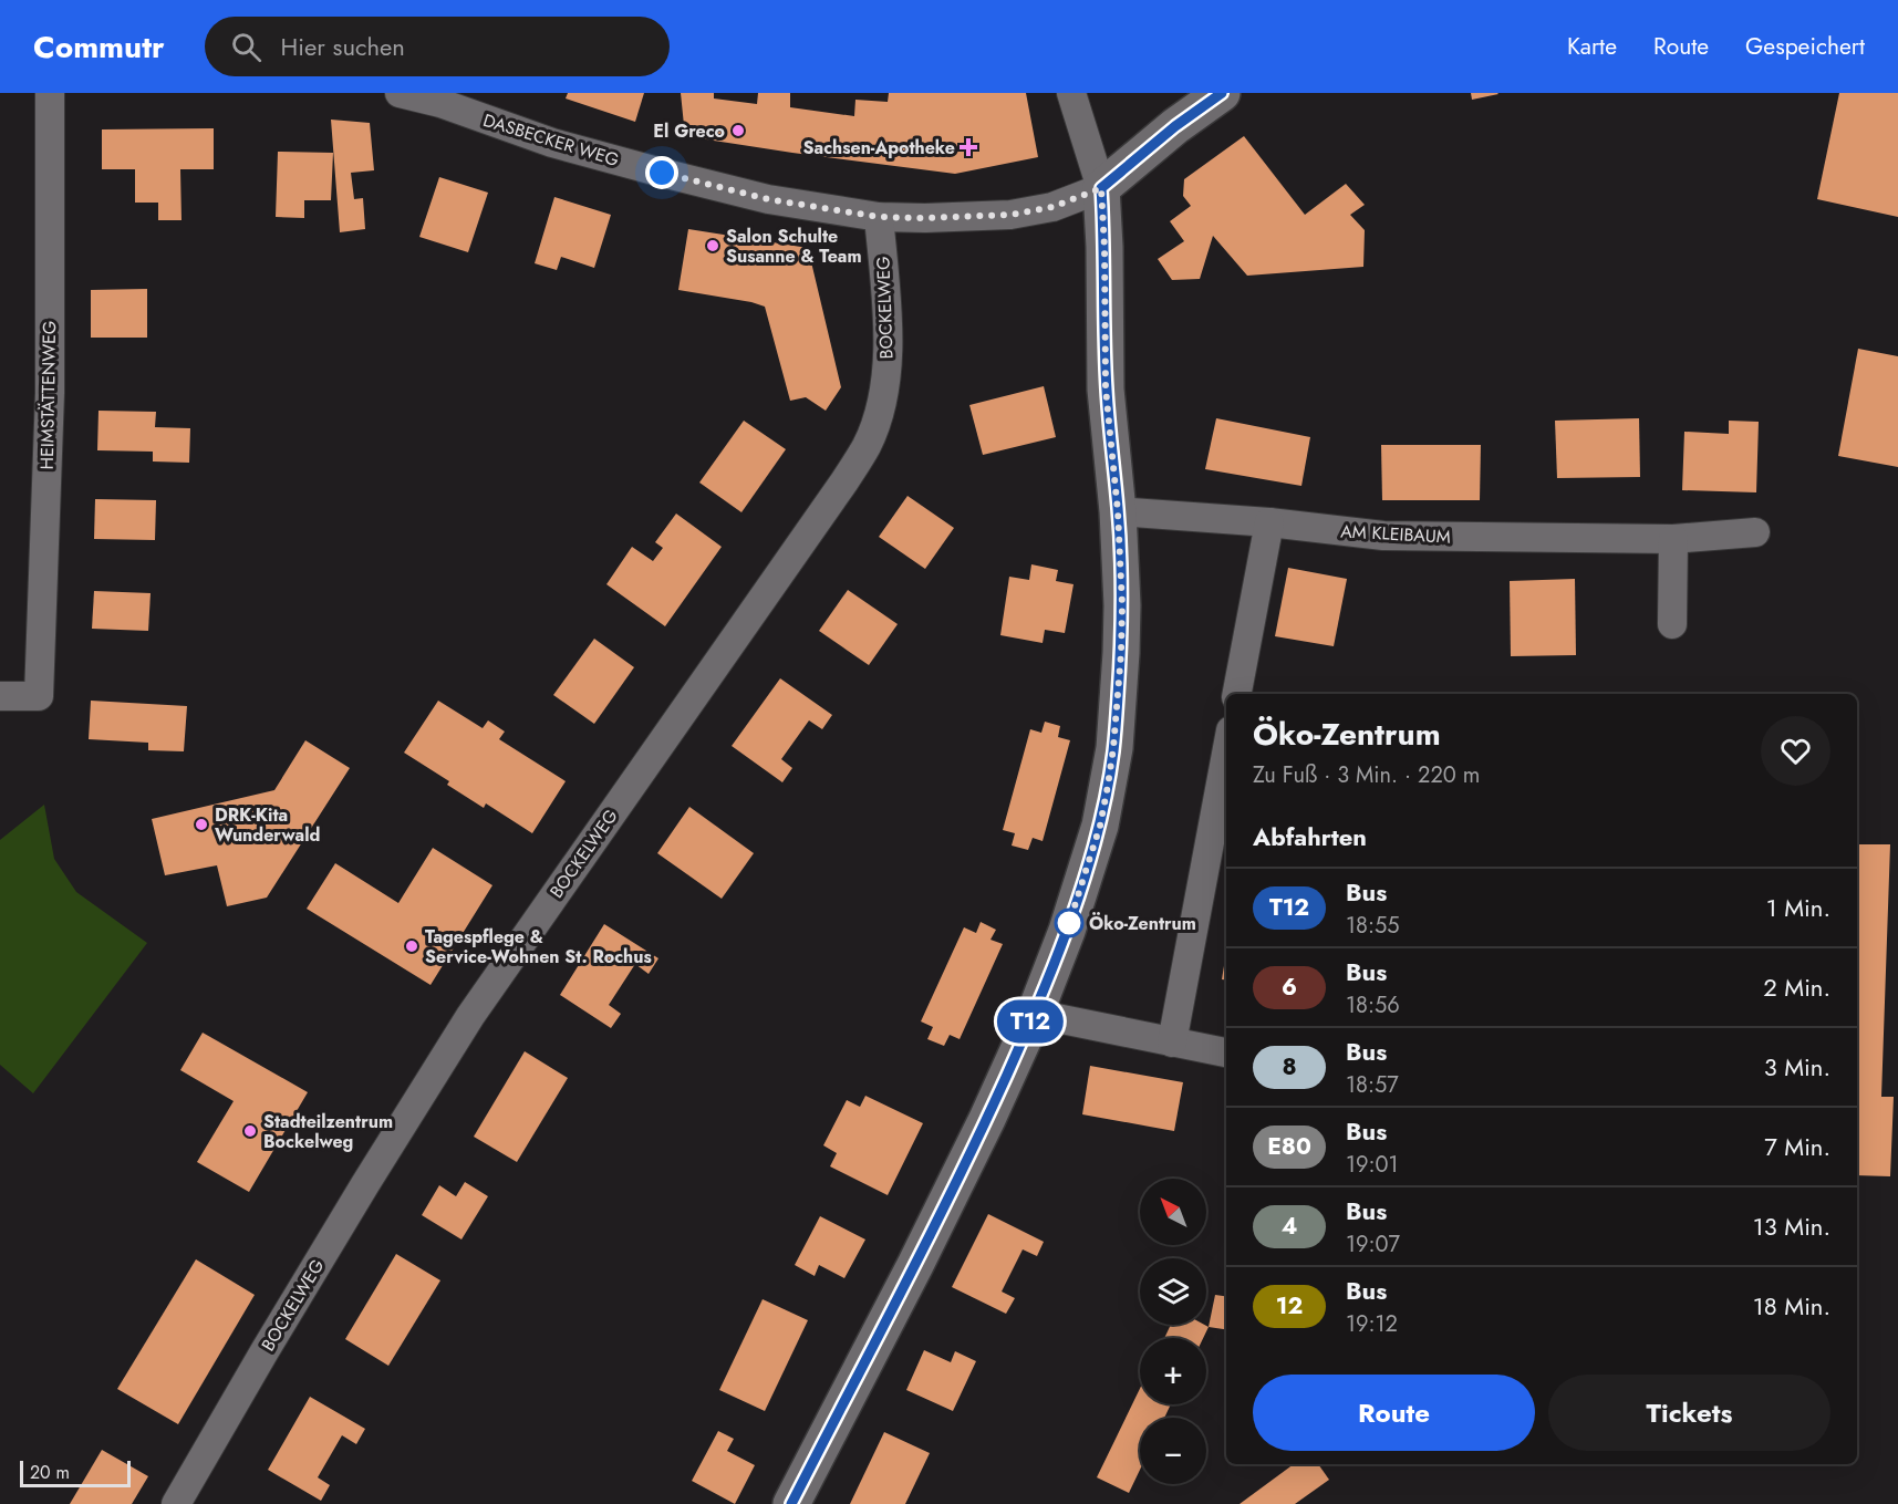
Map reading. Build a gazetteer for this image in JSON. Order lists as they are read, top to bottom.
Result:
{
  "streets": {
    "street": [
      "DASBECKER WEG",
      "BOCKELWEG",
      "HEIMSTÄTTENWEG",
      "AM KLEIBAUM"
    ]
  },
  "crossings": [
    ["DASBECKER WEG", "BOCKELWEG"]
  ],
  "places": {
    "other": [
      "El Greco",
      "Salon Schulte Susanne & Team",
      "DRK-Kita Wunderwald",
      "Öko-Zentrum",
      "Tagespflege & Service-Wohnen St. Rochus",
      "Stadteilzentrum Bockelweg"
    ],
    "health": ["Sachsen-Apotheke"]
  },
  "lines": ["bus line T12"],
  "scale_bar": "20 m",
  "north": "top left",
  "page": {
    "header": "Commutr",
    "search": "Hier suchen",
    "nav": ["Karte", "Route", "Gespeichert"],
    "on_map": "T12",
    "heading": [
      ["Öko-Zentrum", "Zu Fuß · 3 Min. · 220 m"],
      "Abfahrten"
    ],
    "list": [
      {
        "mark": "T12",
        "name": "Bus",
        "note": "18:55",
        "value": "1 Min."
      },
      {
        "mark": "6",
        "name": "Bus",
        "note": "18:56",
        "value": "2 Min."
      },
      {
        "mark": "8",
        "name": "Bus",
        "note": "18:57",
        "value": "3 Min."
      },
      {
        "mark": "E80",
        "name": "Bus",
        "note": "19:01",
        "value": "7 Min."
      },
      {
        "mark": "4",
        "name": "Bus",
        "note": "19:07",
        "value": "13 Min."
      },
      {
        "mark": "12",
        "name": "Bus",
        "note": "19:12",
        "value": "18 Min."
      }
    ],
    "map_buttons": ["+", "−"],
    "buttons": ["Route", "Tickets"],
    "scale": "20 m"
  }
}
